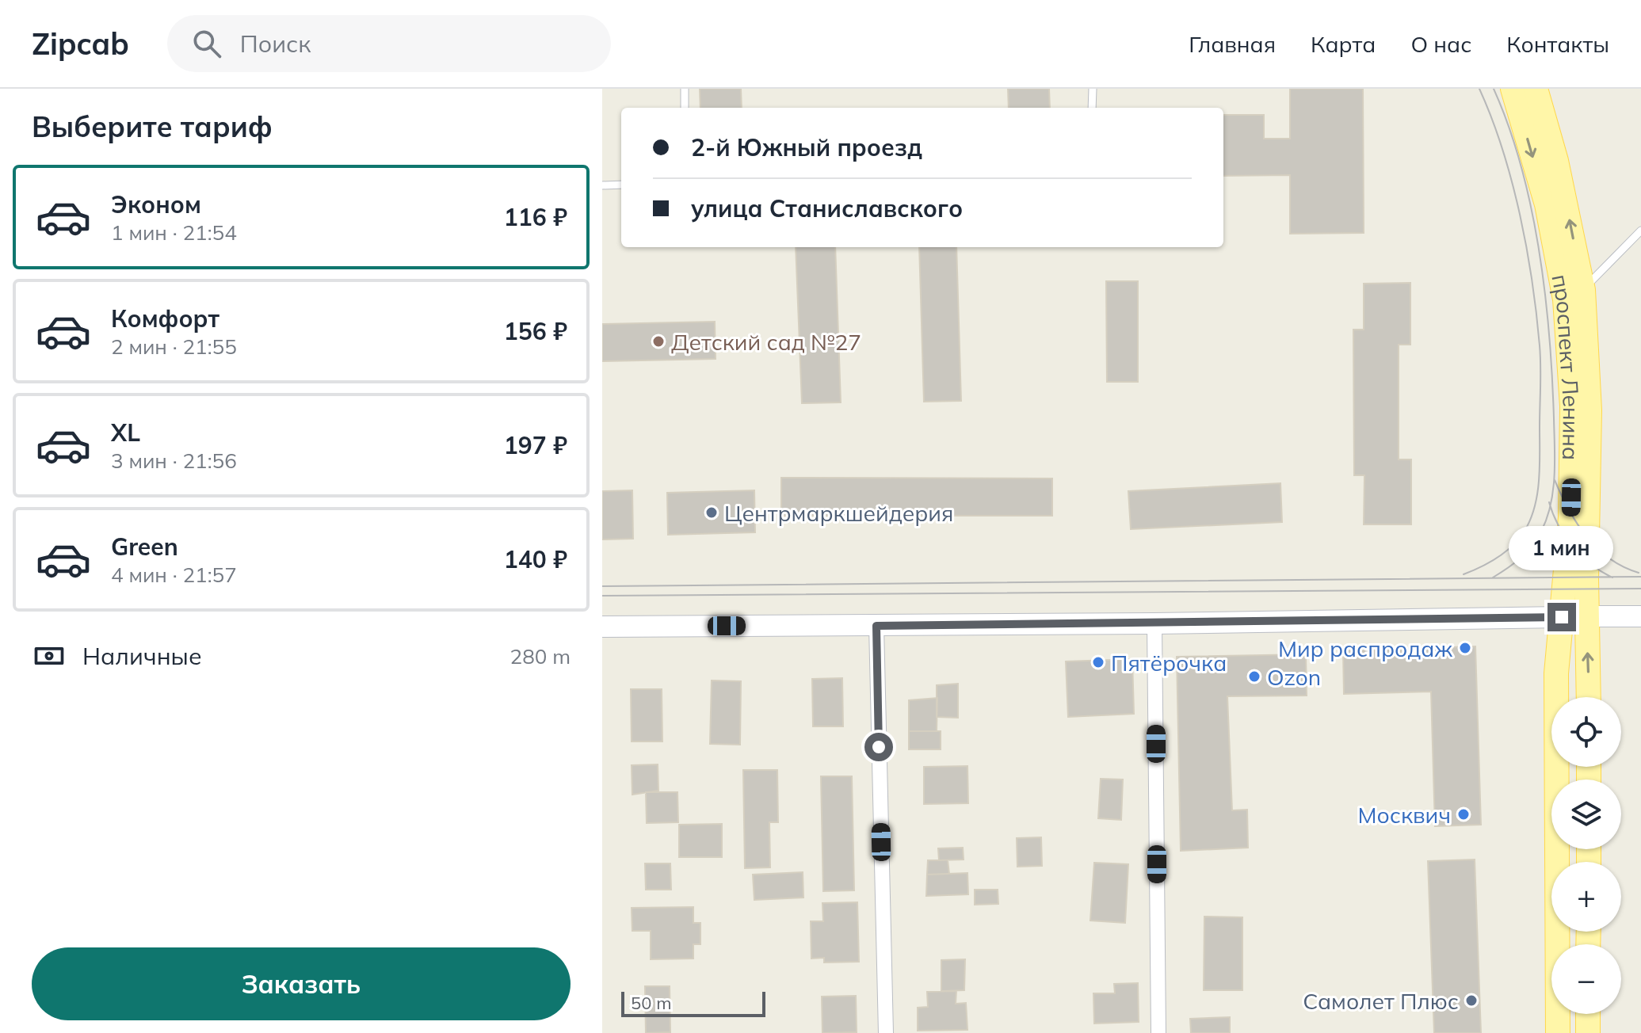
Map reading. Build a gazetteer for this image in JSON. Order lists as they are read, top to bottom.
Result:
{
  "streets": {
    "main road": ["проспект Ленина"]
  },
  "places": [
    "Детский сад №27",
    "Центрмаркшейдерия",
    "Мир распродаж",
    "Пятёрочка",
    "Ozon",
    "Москвич",
    "Самолет Плюс"
  ],
  "scale_bar": "50 m",
  "page": {
    "header": "Zipcab",
    "search": "Поиск",
    "nav": [
      "Главная",
      "Карта",
      "О нас",
      "Контакты"
    ],
    "heading": "Выберите тариф",
    "banner": ["2-й Южный проезд", "улица Станиславского"],
    "list": [
      {
        "name": "Эконом",
        "note": "1 мин · 21:54",
        "value": "116 ₽"
      },
      {
        "name": "Комфорт",
        "note": "2 мин · 21:55",
        "value": "156 ₽"
      },
      {
        "name": "XL",
        "note": "3 мин · 21:56",
        "value": "197 ₽"
      },
      {
        "name": "Green",
        "note": "4 мин · 21:57",
        "value": "140 ₽"
      }
    ],
    "bubble": "1 мин",
    "pay": ["Наличные", "280 m"],
    "map_buttons": ["+", "−"],
    "buttons": "Заказать",
    "scale": "50 m"
  }
}
